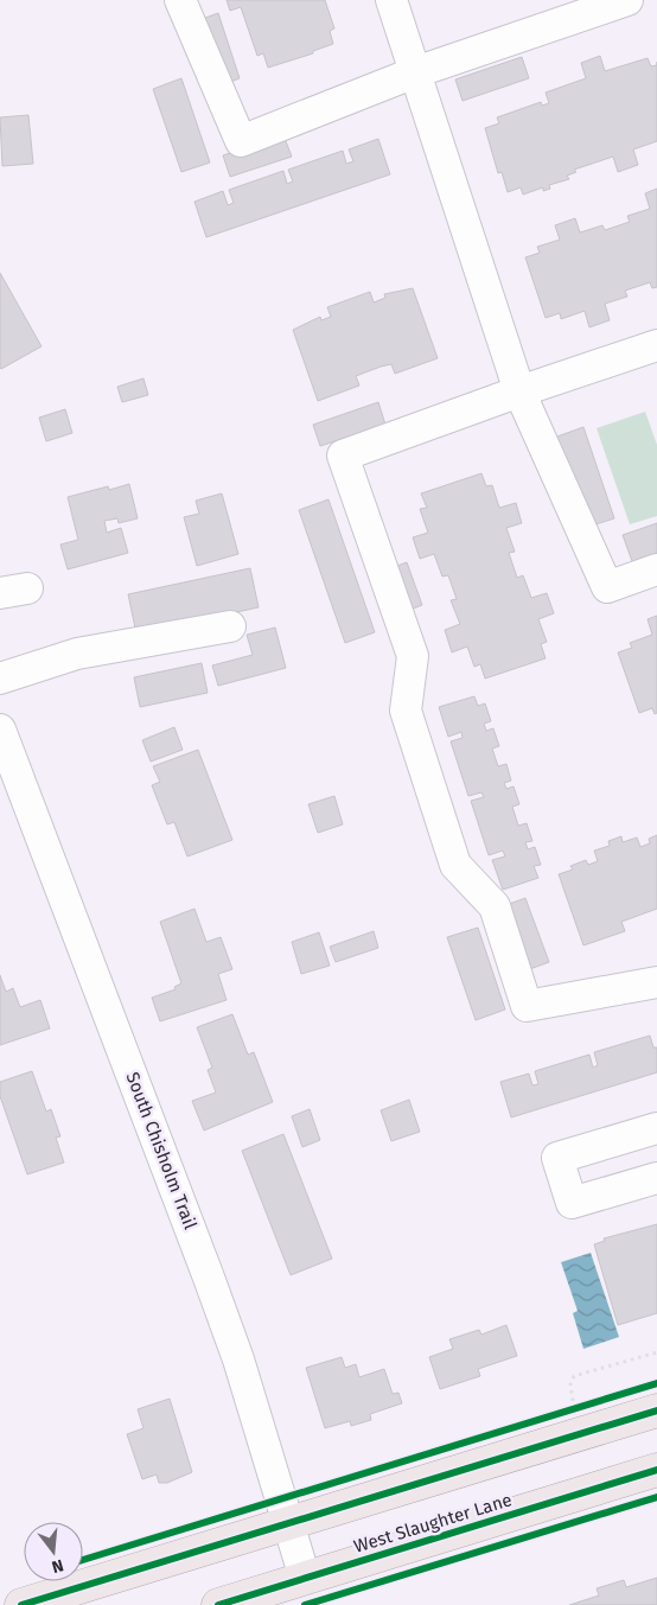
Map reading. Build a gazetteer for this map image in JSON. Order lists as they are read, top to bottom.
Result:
{
  "streets": {
    "main road": ["West Slaughter Lane"],
    "street": ["South Chisholm Trail"]
  },
  "crossings": [
    ["South Chisholm Trail", "West Slaughter Lane"]
  ],
  "north": "bottom"
}
